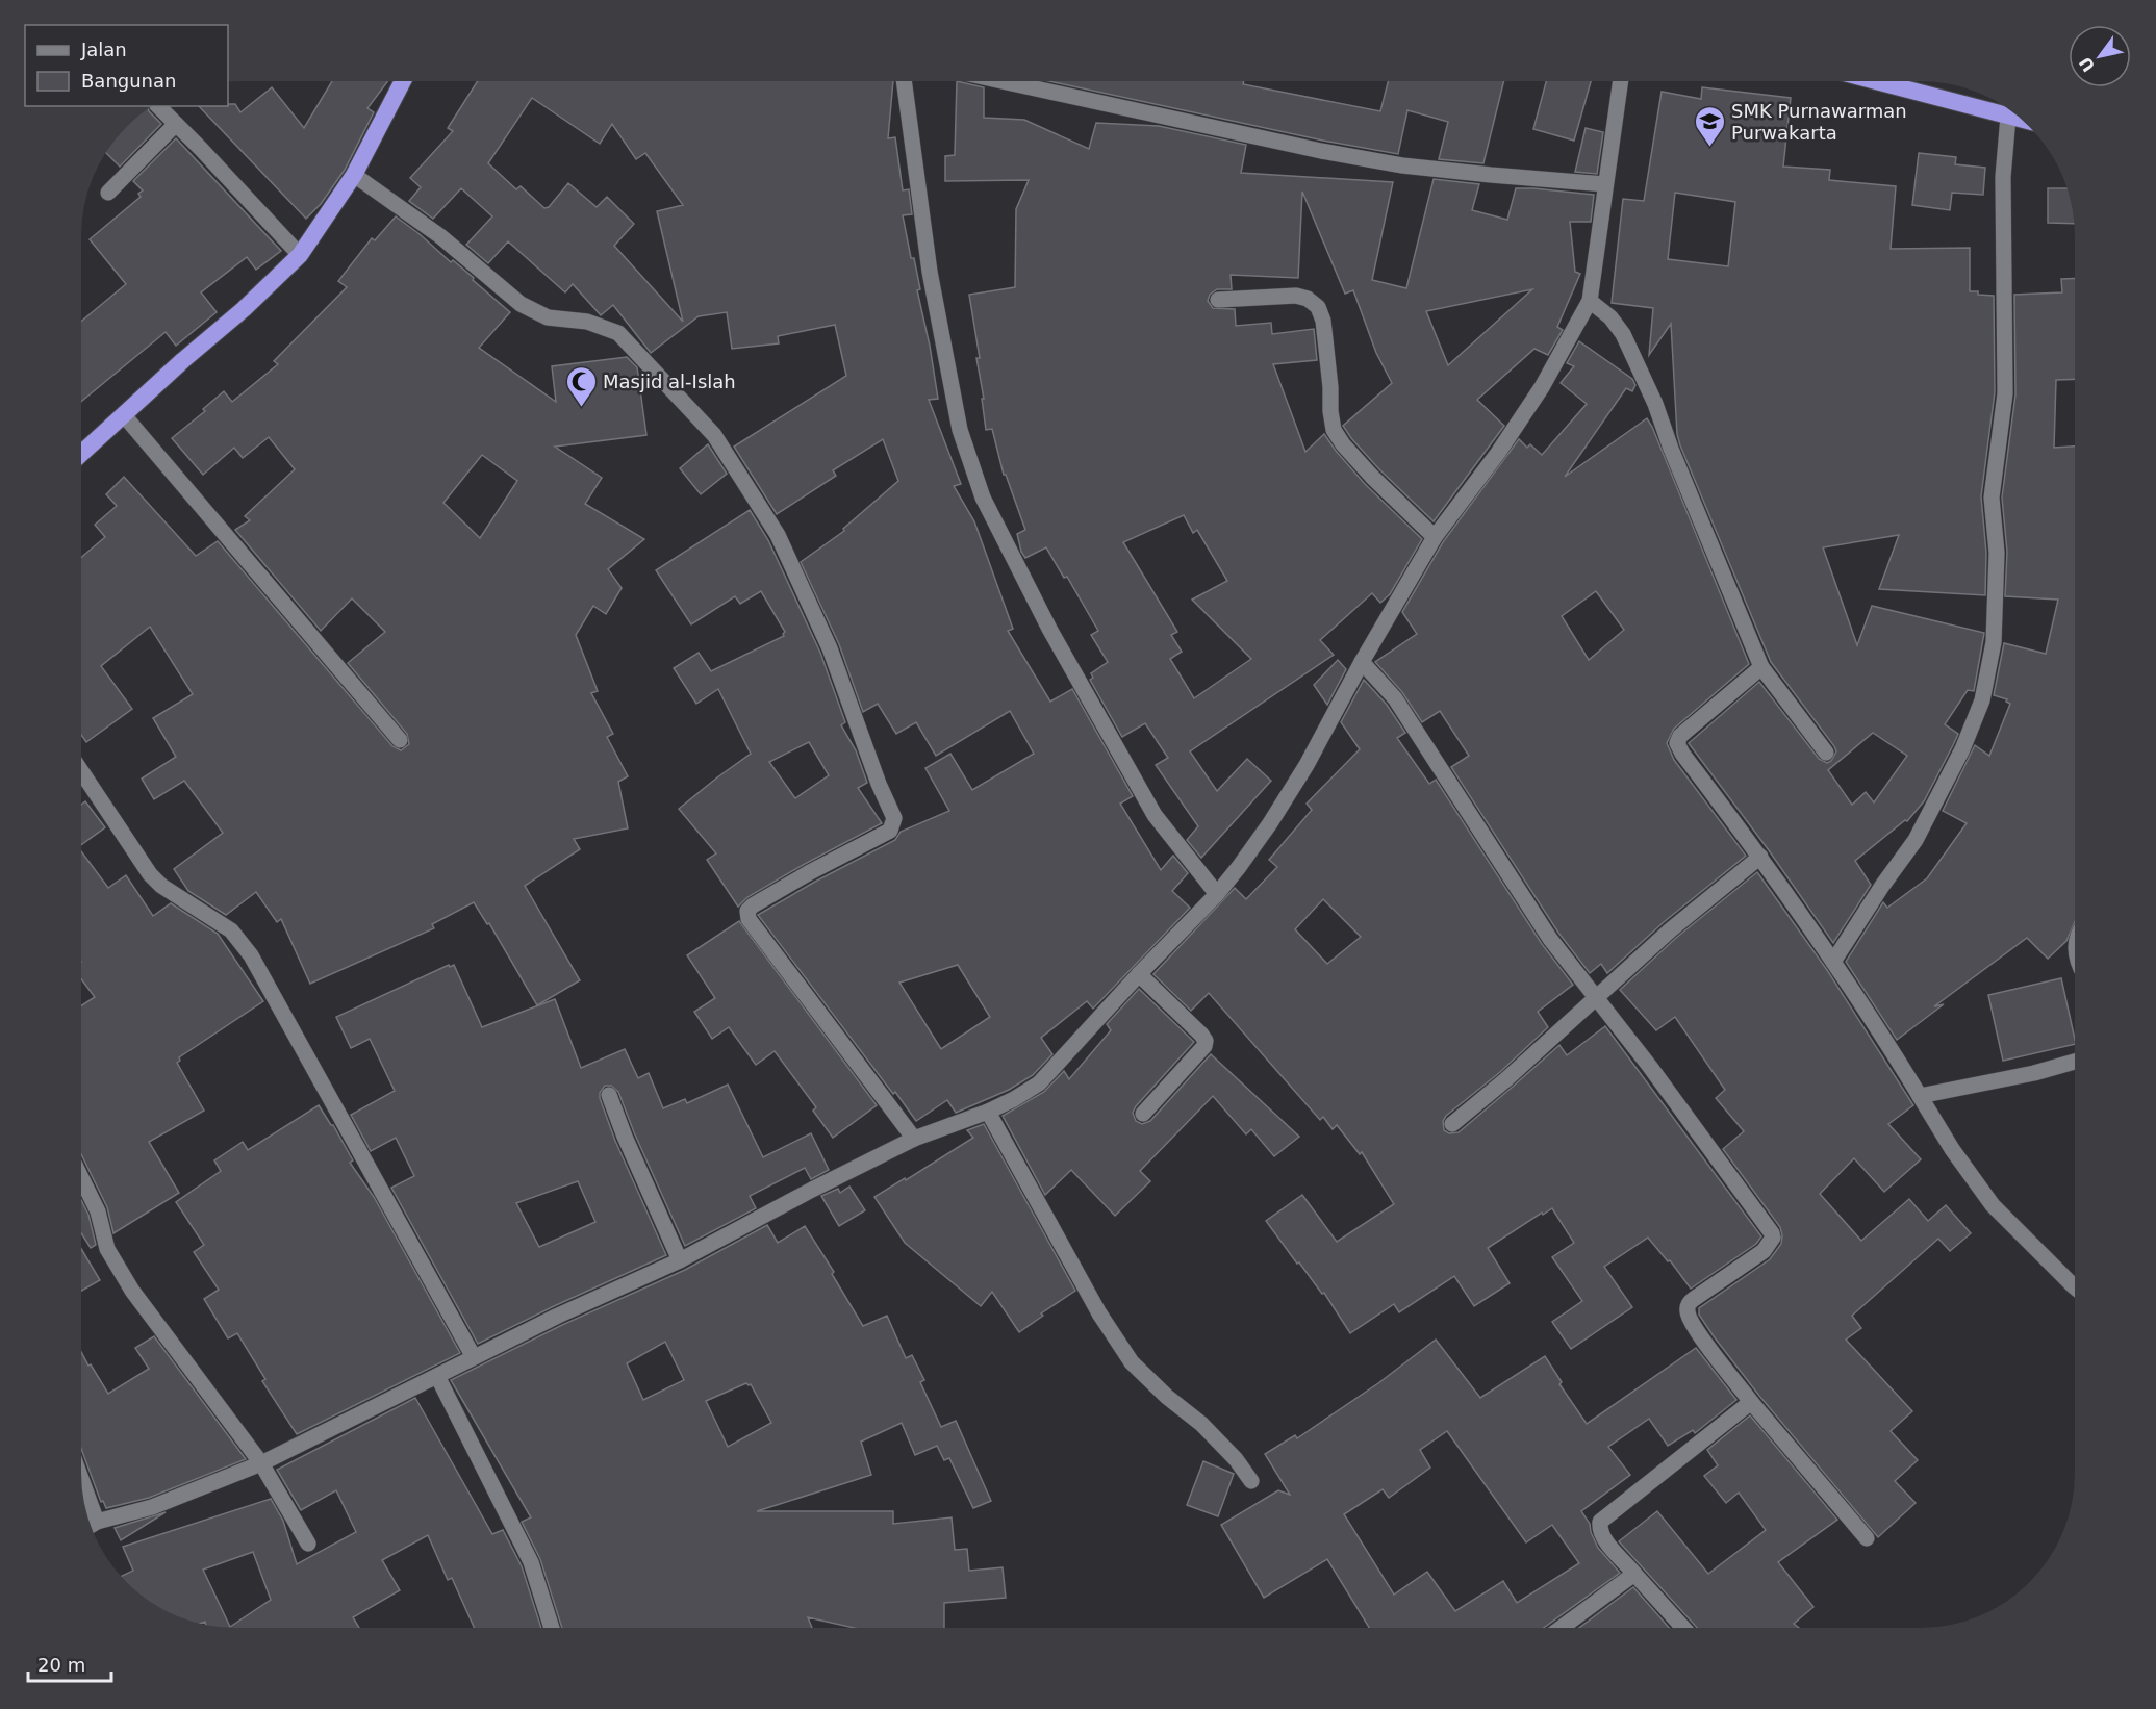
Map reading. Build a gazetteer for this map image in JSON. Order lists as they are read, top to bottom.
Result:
{
  "places": {
    "school or university": ["SMK Purnawarman Purwakarta"],
    "mosque": ["Masjid al-Islah"]
  },
  "legend": ["Jalan", "Bangunan"],
  "scale_bar": "20 m",
  "north": "bottom left"
}
